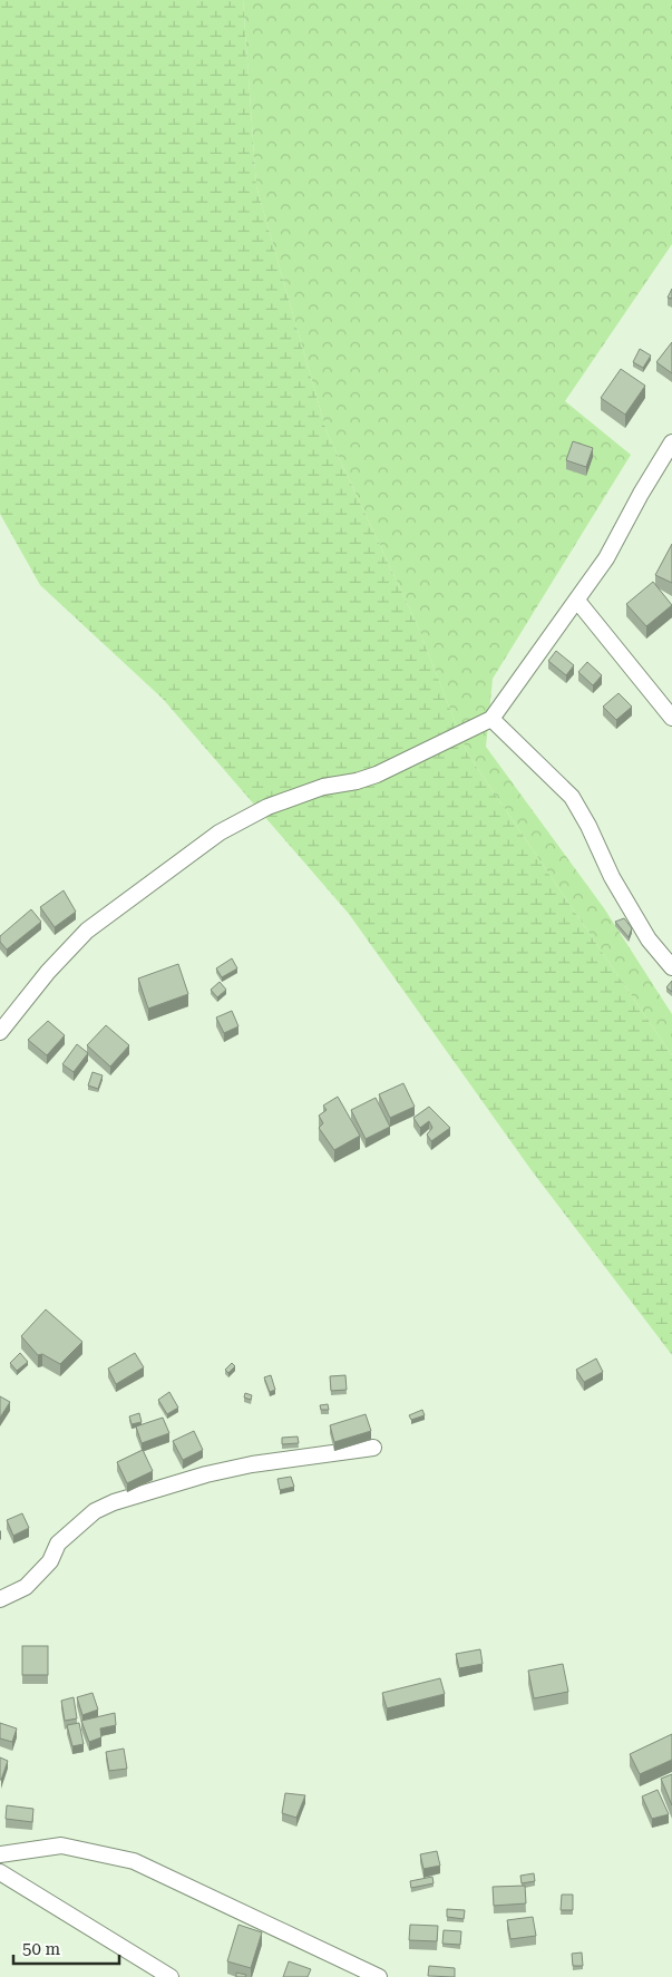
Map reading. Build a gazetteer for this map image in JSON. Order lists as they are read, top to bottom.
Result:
{
  "scale_bar": "50 m"
}
